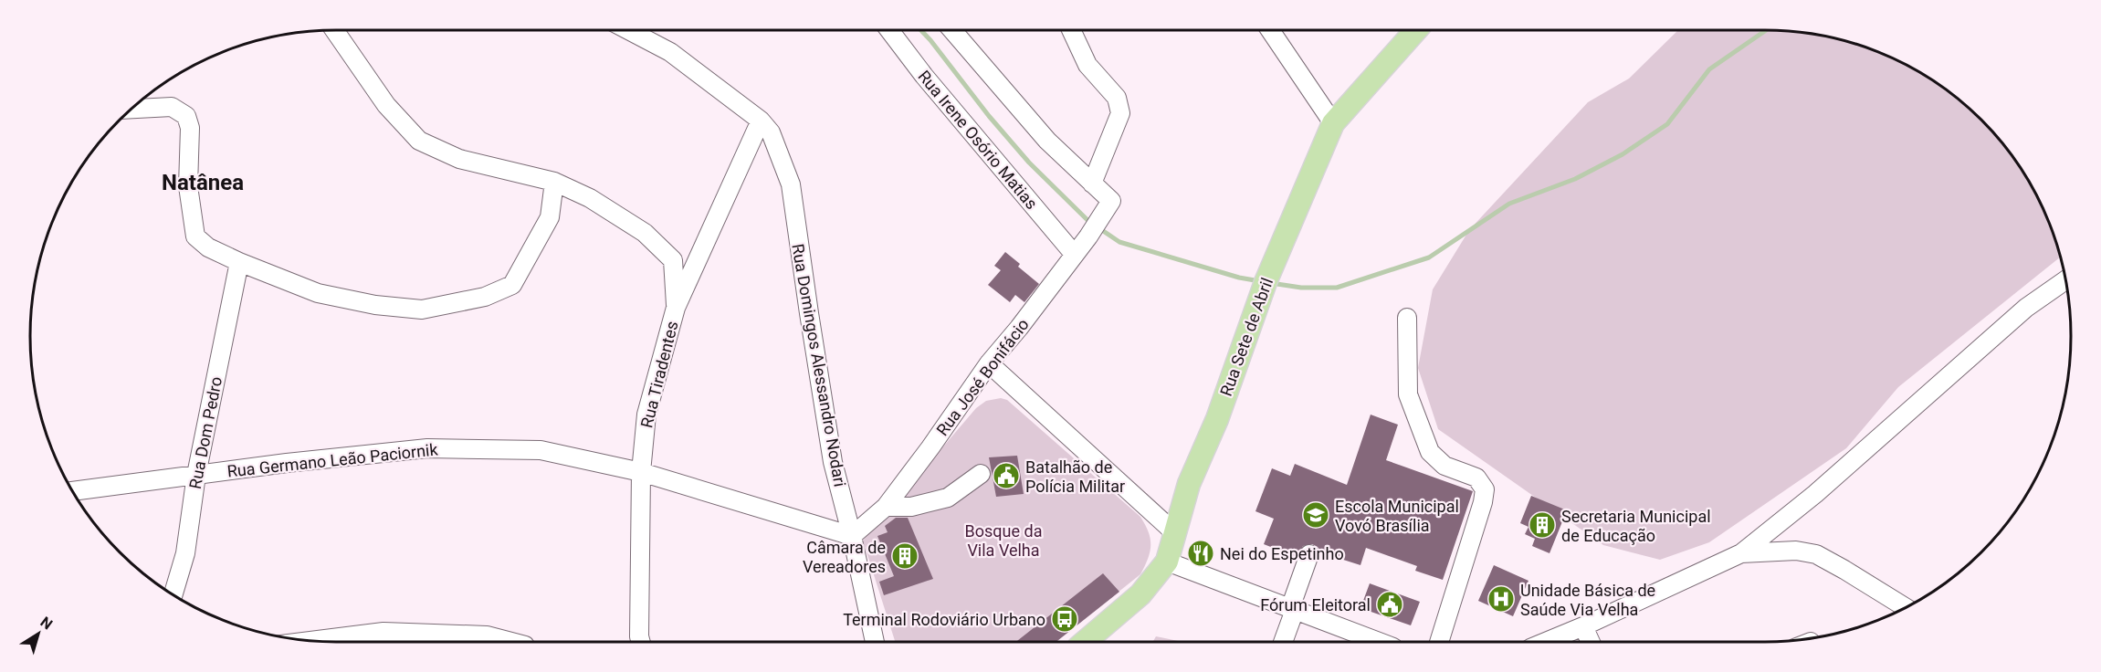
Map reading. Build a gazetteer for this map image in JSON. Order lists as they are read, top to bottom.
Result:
{
  "streets": {
    "main road": ["Rua Sete de Abril"],
    "street": [
      "Rua Irene Osório Matias",
      "Rua Domingos Alessandro Nodari",
      "Rua Tiradentes",
      "Rua José Bonifácio",
      "Rua Dom Pedro",
      "Rua Germano Leão Paciornik"
    ]
  },
  "crossings": [
    ["Rua Irene Osório Matias", "Rua José Bonifácio"],
    ["Rua Domingos Alessandro Nodari", "Rua Tiradentes"],
    ["Rua Domingos Alessandro Nodari", "Rua José Bonifácio"],
    ["Rua Domingos Alessandro Nodari", "Rua Germano Leão Paciornik"],
    ["Rua Tiradentes", "Rua Germano Leão Paciornik"],
    ["Rua José Bonifácio", "Rua Germano Leão Paciornik"],
    ["Rua Dom Pedro", "Rua Germano Leão Paciornik"]
  ],
  "districts": ["Natânea"],
  "parks": ["Bosque da Vila Velha"],
  "places": {
    "public building": ["Batalhão de Polícia Militar", "Fórum Eleitoral"],
    "school or university": ["Escola Municipal Vovó Brasília"],
    "building": ["Secretaria Municipal de Educação", "Câmara de Vereadores"],
    "restaurant": ["Nei do Espetinho"],
    "hospital": ["Unidade Básica de Saúde Via Velha"],
    "bus stop": ["Terminal Rodoviário Urbano"]
  },
  "north": "top right"
}
